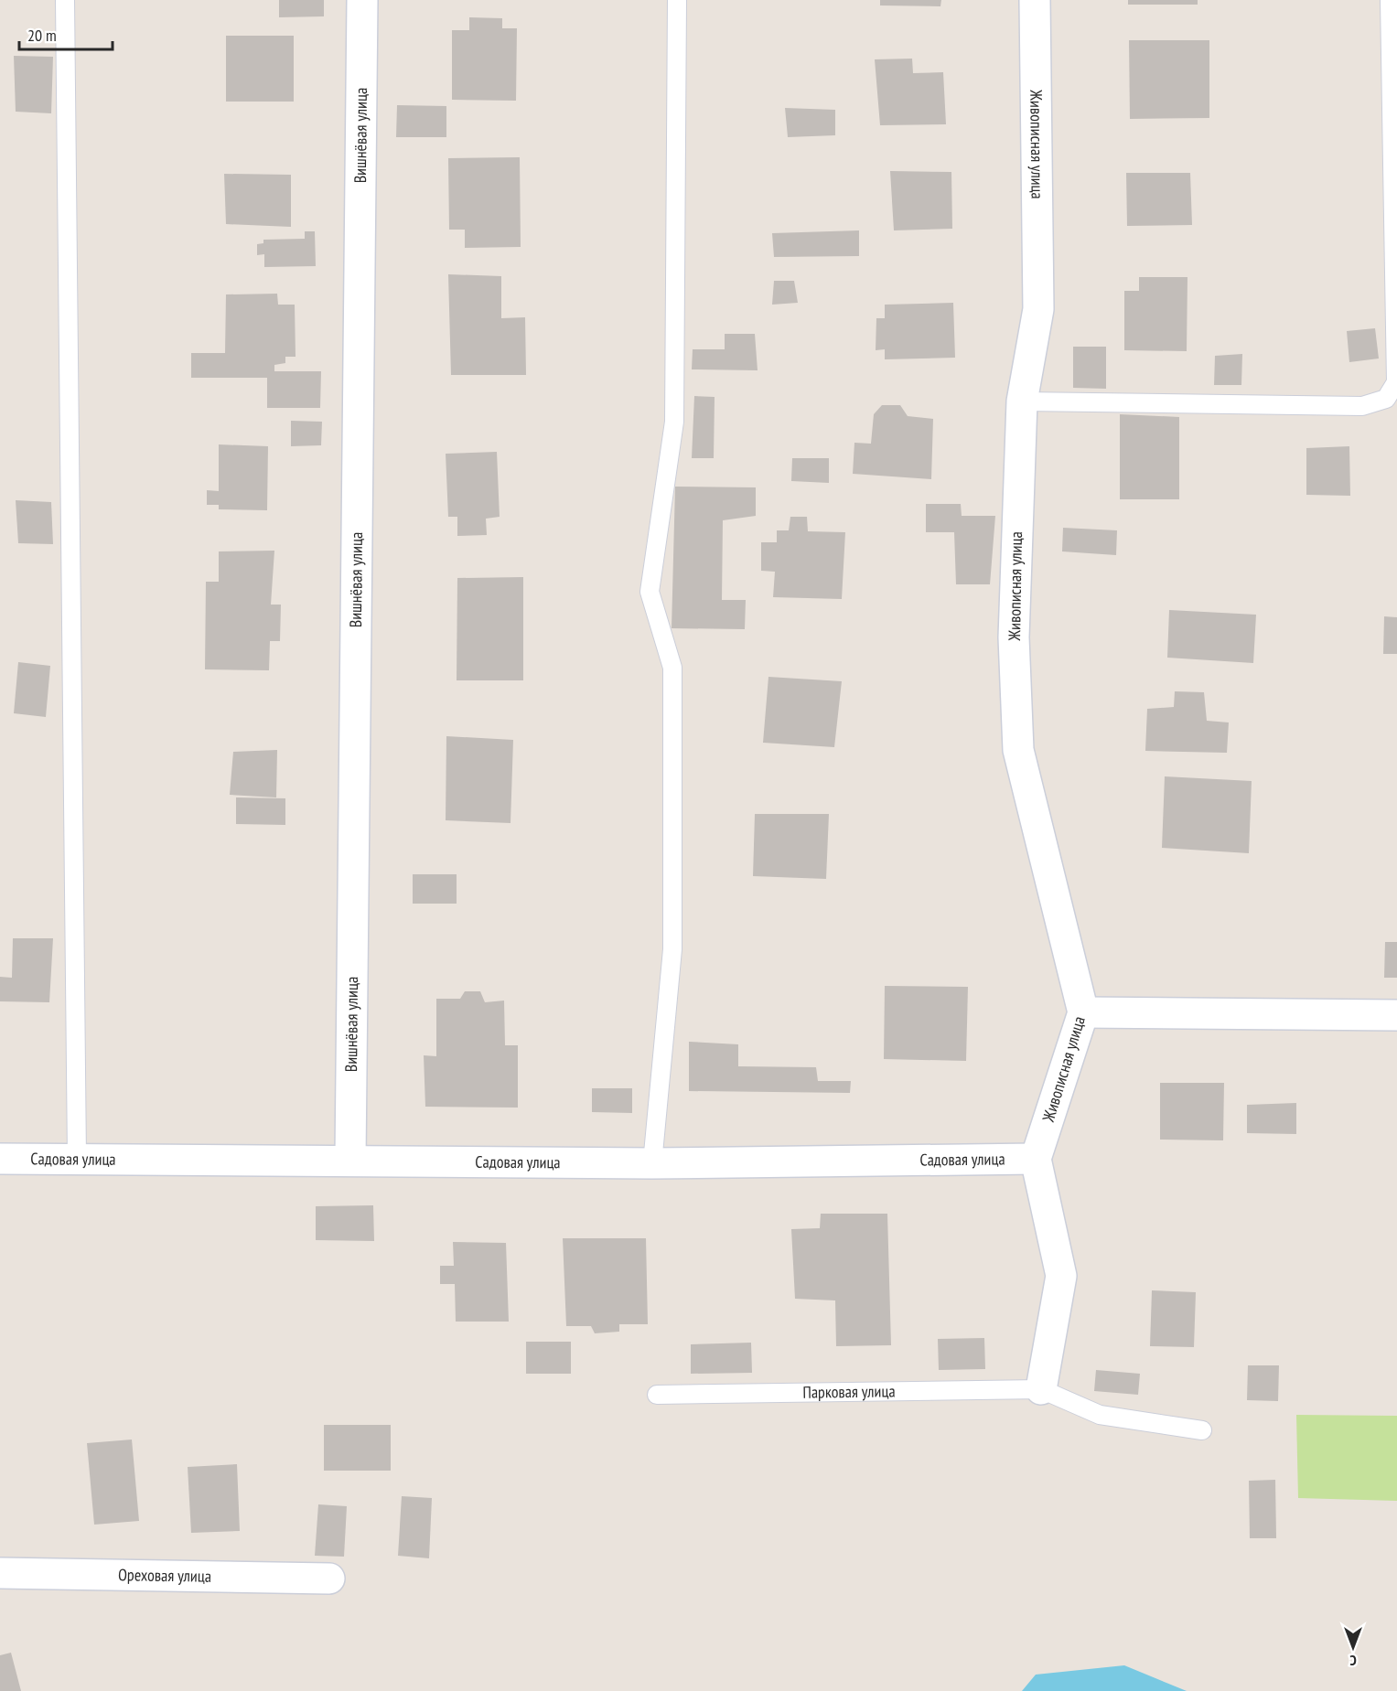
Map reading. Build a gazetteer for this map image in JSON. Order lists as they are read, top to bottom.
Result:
{
  "streets": {
    "street": [
      "Вишнёвая улица",
      "Живописная улица",
      "Садовая улица",
      "Ореховая улица"
    ],
    "lane": ["Парковая улица"]
  },
  "crossings": [
    ["Вишнёвая улица", "Садовая улица"],
    ["Живописная улица", "Садовая улица"]
  ],
  "scale_bar": "20 m",
  "north": "bottom"
}
